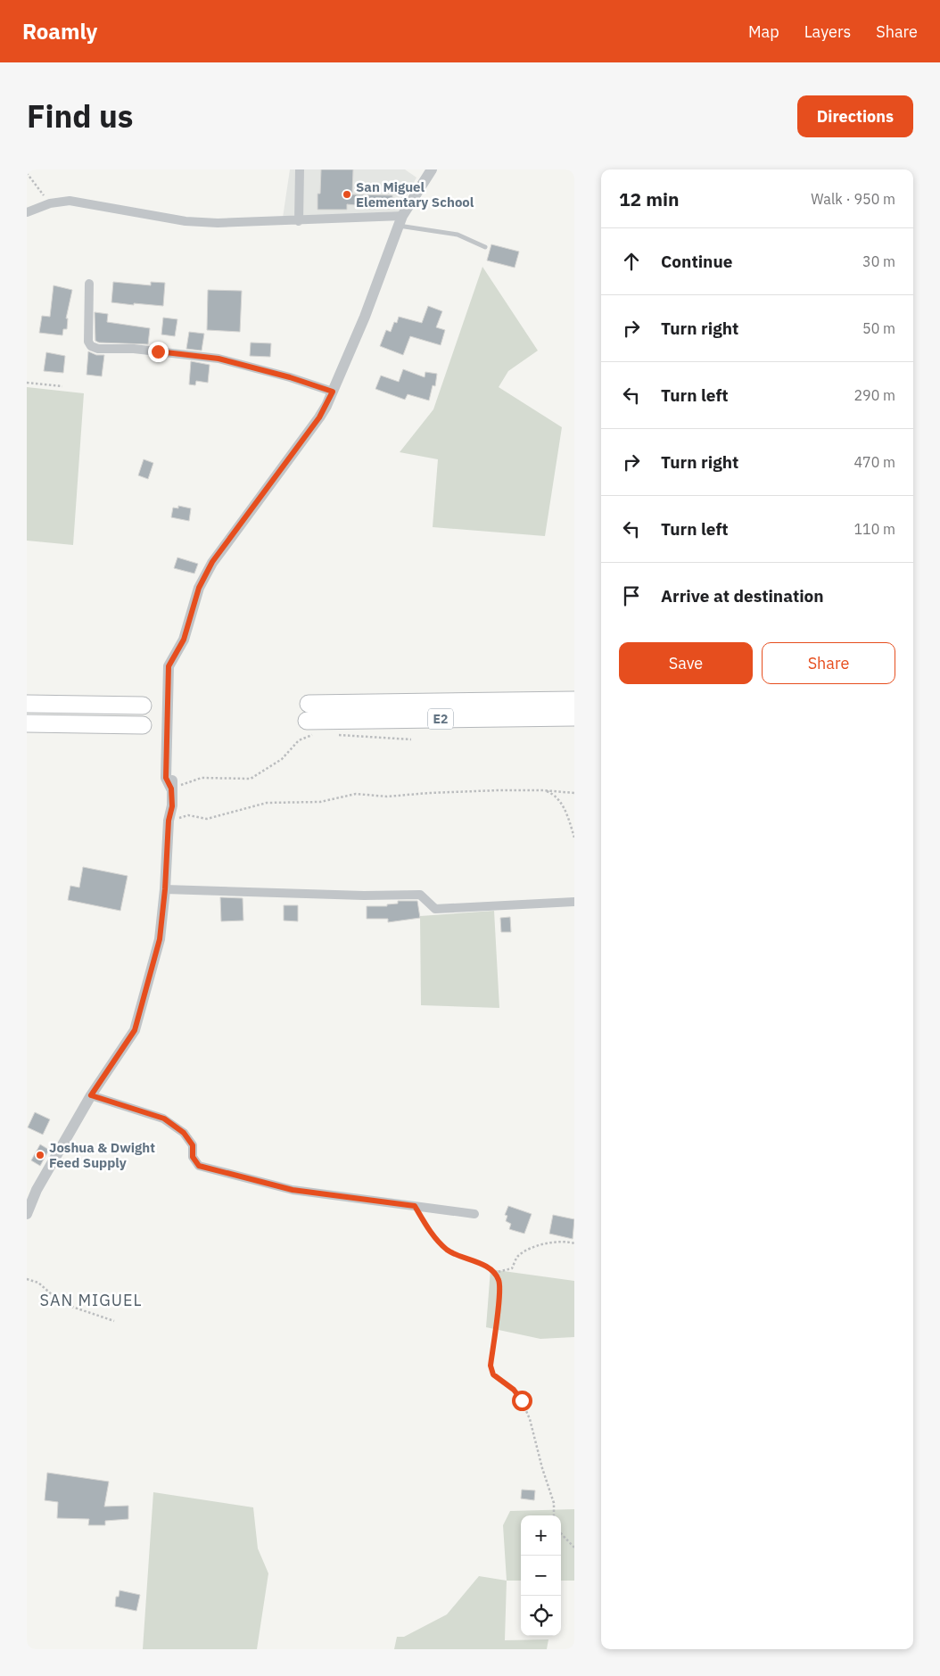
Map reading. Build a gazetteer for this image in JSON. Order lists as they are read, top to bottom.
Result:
{
  "streets": {
    "highway": ["E2"]
  },
  "districts": ["SAN MIGUEL"],
  "places": ["San Miguel Elementary School", "Joshua & Dwight Feed Supply"],
  "page": {
    "header": "Roamly",
    "nav": ["Map", "Layers", "Share"],
    "title": "Find us",
    "buttons": [
      "Directions",
      ["Save", "Share"]
    ],
    "heading": ["12 min", "Walk · 950 m"],
    "list": [
      ["Continue", "30 m"],
      ["Turn right", "50 m"],
      ["Turn left", "290 m"],
      ["Turn right", "470 m"],
      ["Turn left", "110 m"],
      "Arrive at destination"
    ],
    "map_buttons": ["+", "−"]
  }
}
